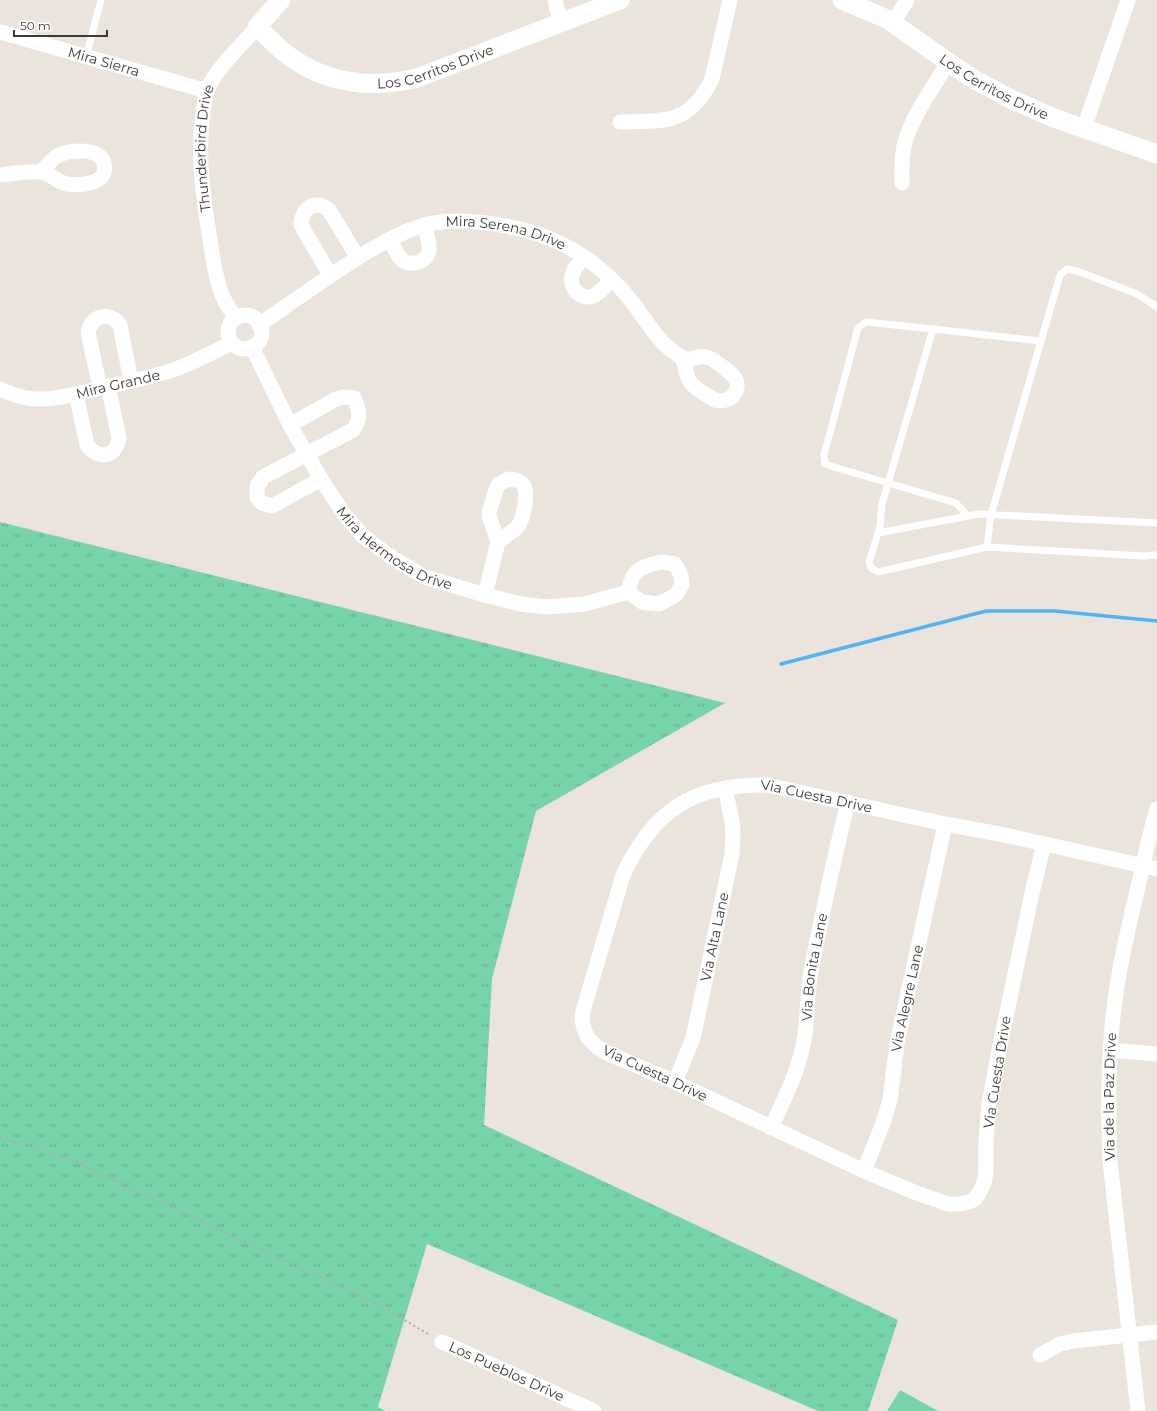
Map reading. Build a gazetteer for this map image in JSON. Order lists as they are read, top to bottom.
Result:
{
  "streets": {
    "street": [
      "Mira Sierra",
      "Los Cerritos Drive",
      "Thunderbird Drive",
      "Mira Serena Drive",
      "Mira Grande",
      "Mira Hermosa Drive",
      "Via Cuesta Drive",
      "Via Alta Lane",
      "Via Bonita Lane",
      "Via Alegre Lane",
      "Via de la Paz Drive",
      "Los Pueblos Drive"
    ]
  },
  "crossings": [
    ["Mira Sierra", "Thunderbird Drive"],
    ["Los Cerritos Drive", "Thunderbird Drive"],
    ["Thunderbird Drive", "Mira Serena Drive"],
    ["Thunderbird Drive", "Mira Grande"],
    ["Thunderbird Drive", "Mira Hermosa Drive"],
    ["Mira Serena Drive", "Mira Grande"],
    ["Mira Serena Drive", "Mira Hermosa Drive"],
    ["Mira Grande", "Mira Hermosa Drive"],
    ["Via Cuesta Drive", "Via Alta Lane"],
    ["Via Cuesta Drive", "Via Bonita Lane"],
    ["Via Cuesta Drive", "Via Alegre Lane"],
    ["Via Cuesta Drive", "Via de la Paz Drive"]
  ],
  "scale_bar": "50 m"
}
